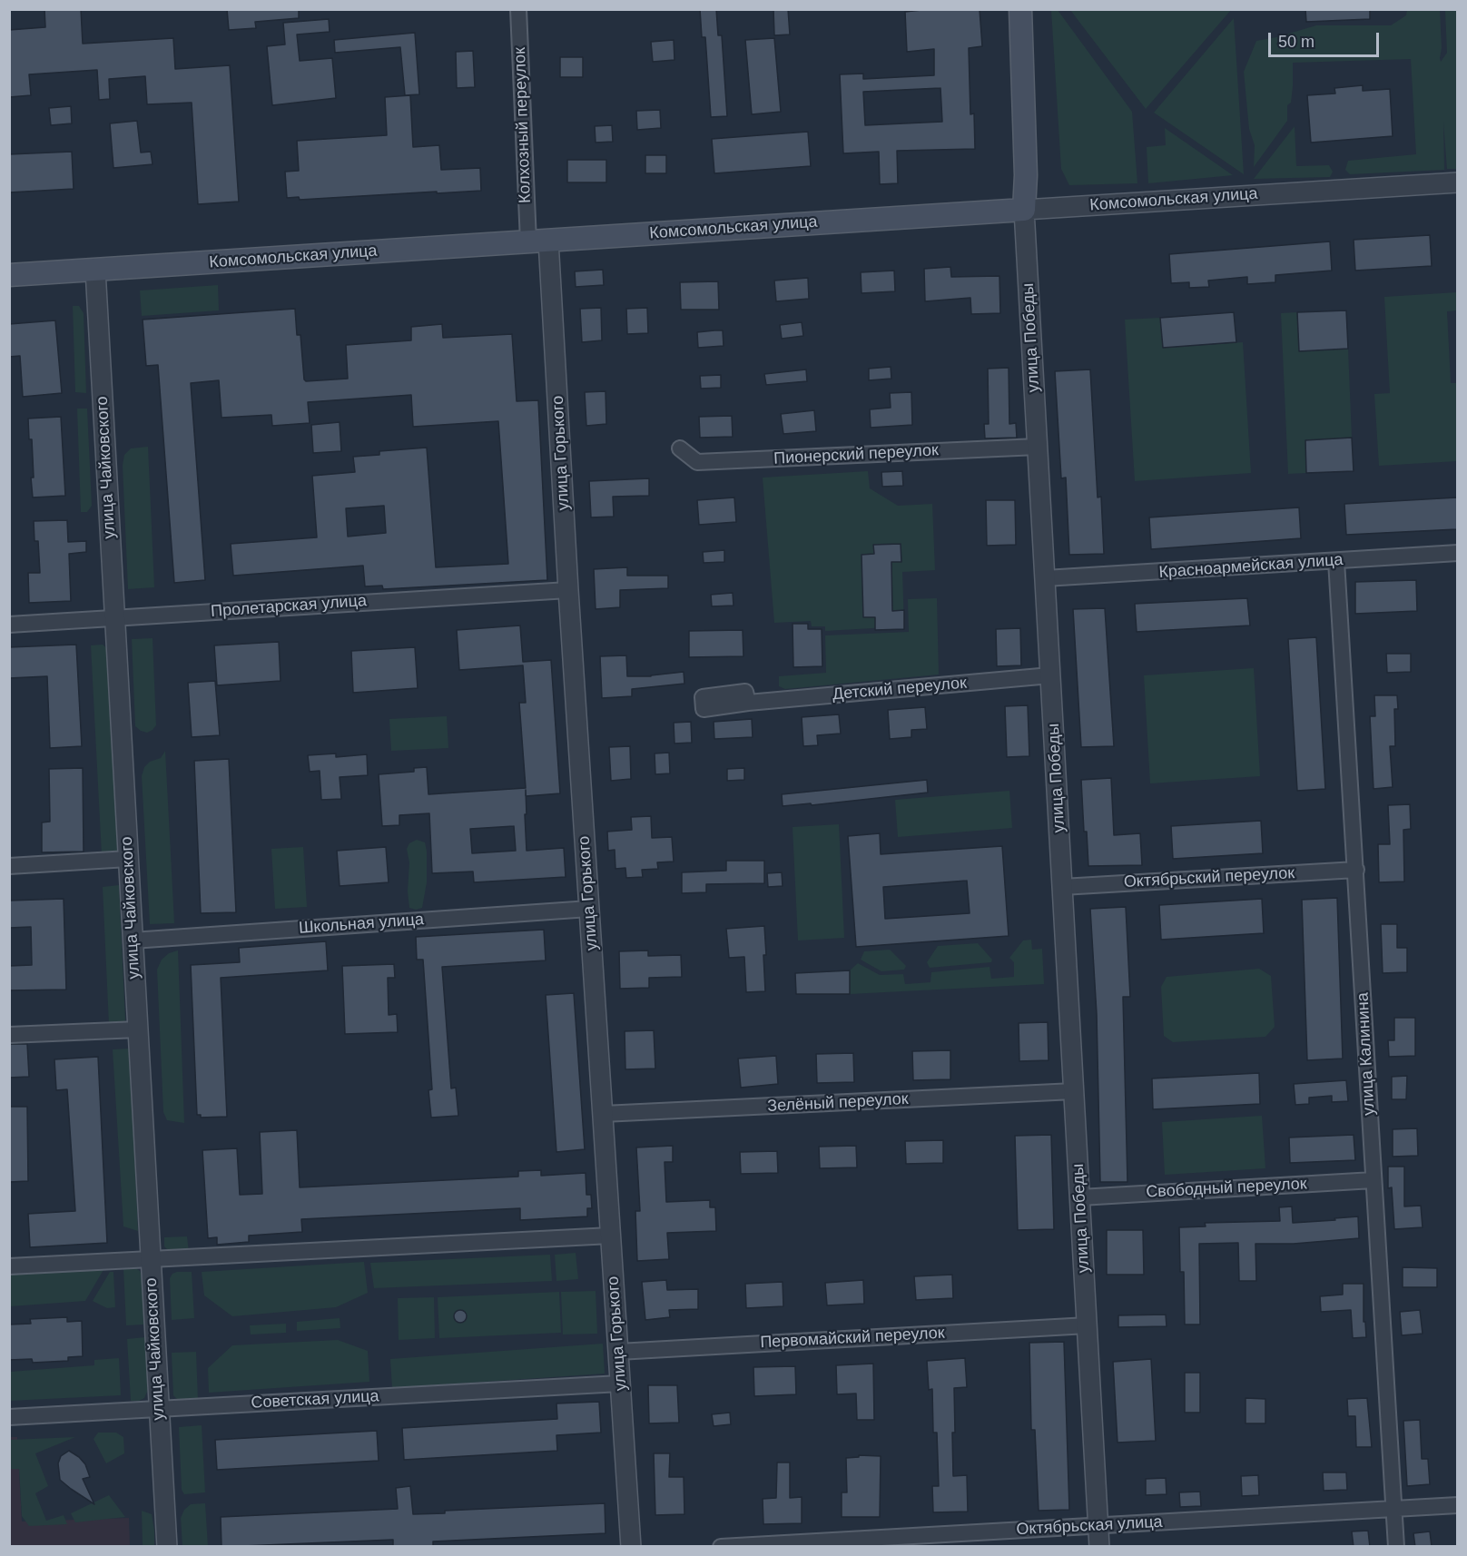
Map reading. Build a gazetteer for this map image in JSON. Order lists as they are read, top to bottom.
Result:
{
  "streets": {
    "main road": ["Комсомольская улица", "улица Победы"],
    "street": [
      "Колхозный переулок",
      "улица Горького",
      "Пионерский переулок",
      "улица Чайковского",
      "Красноармейская улица",
      "Пролетарская улица",
      "Детский переулок",
      "Октябрьский переулок",
      "Школьная улица",
      "улица Калинина",
      "Зелёный переулок",
      "Свободный переулок",
      "Первомайский переулок",
      "Советская улица",
      "Октябрьская улица"
    ]
  },
  "crossings": [
    ["Колхозный переулок", "Комсомольская улица"],
    ["Колхозный переулок", "улица Горького"],
    ["Комсомольская улица", "улица Победы"],
    ["Комсомольская улица", "улица Горького"],
    ["Комсомольская улица", "улица Чайковского"],
    ["улица Победы", "Пионерский переулок"],
    ["улица Победы", "Красноармейская улица"],
    ["улица Победы", "Детский переулок"],
    ["улица Победы", "Октябрьский переулок"],
    ["улица Победы", "Зелёный переулок"],
    ["улица Победы", "Свободный переулок"],
    ["улица Победы", "Первомайский переулок"],
    ["улица Победы", "Октябрьская улица"],
    ["улица Горького", "Пролетарская улица"],
    ["улица Горького", "Школьная улица"],
    ["улица Горького", "Зелёный переулок"],
    ["улица Горького", "Первомайский переулок"],
    ["улица Горького", "Советская улица"],
    ["улица Чайковского", "Пролетарская улица"],
    ["улица Чайковского", "Школьная улица"],
    ["улица Чайковского", "Советская улица"],
    ["Красноармейская улица", "улица Калинина"],
    ["Октябрьский переулок", "улица Калинина"],
    ["улица Калинина", "Свободный переулок"],
    ["улица Калинина", "Октябрьская улица"]
  ],
  "scale_bar": "50 m"
}
